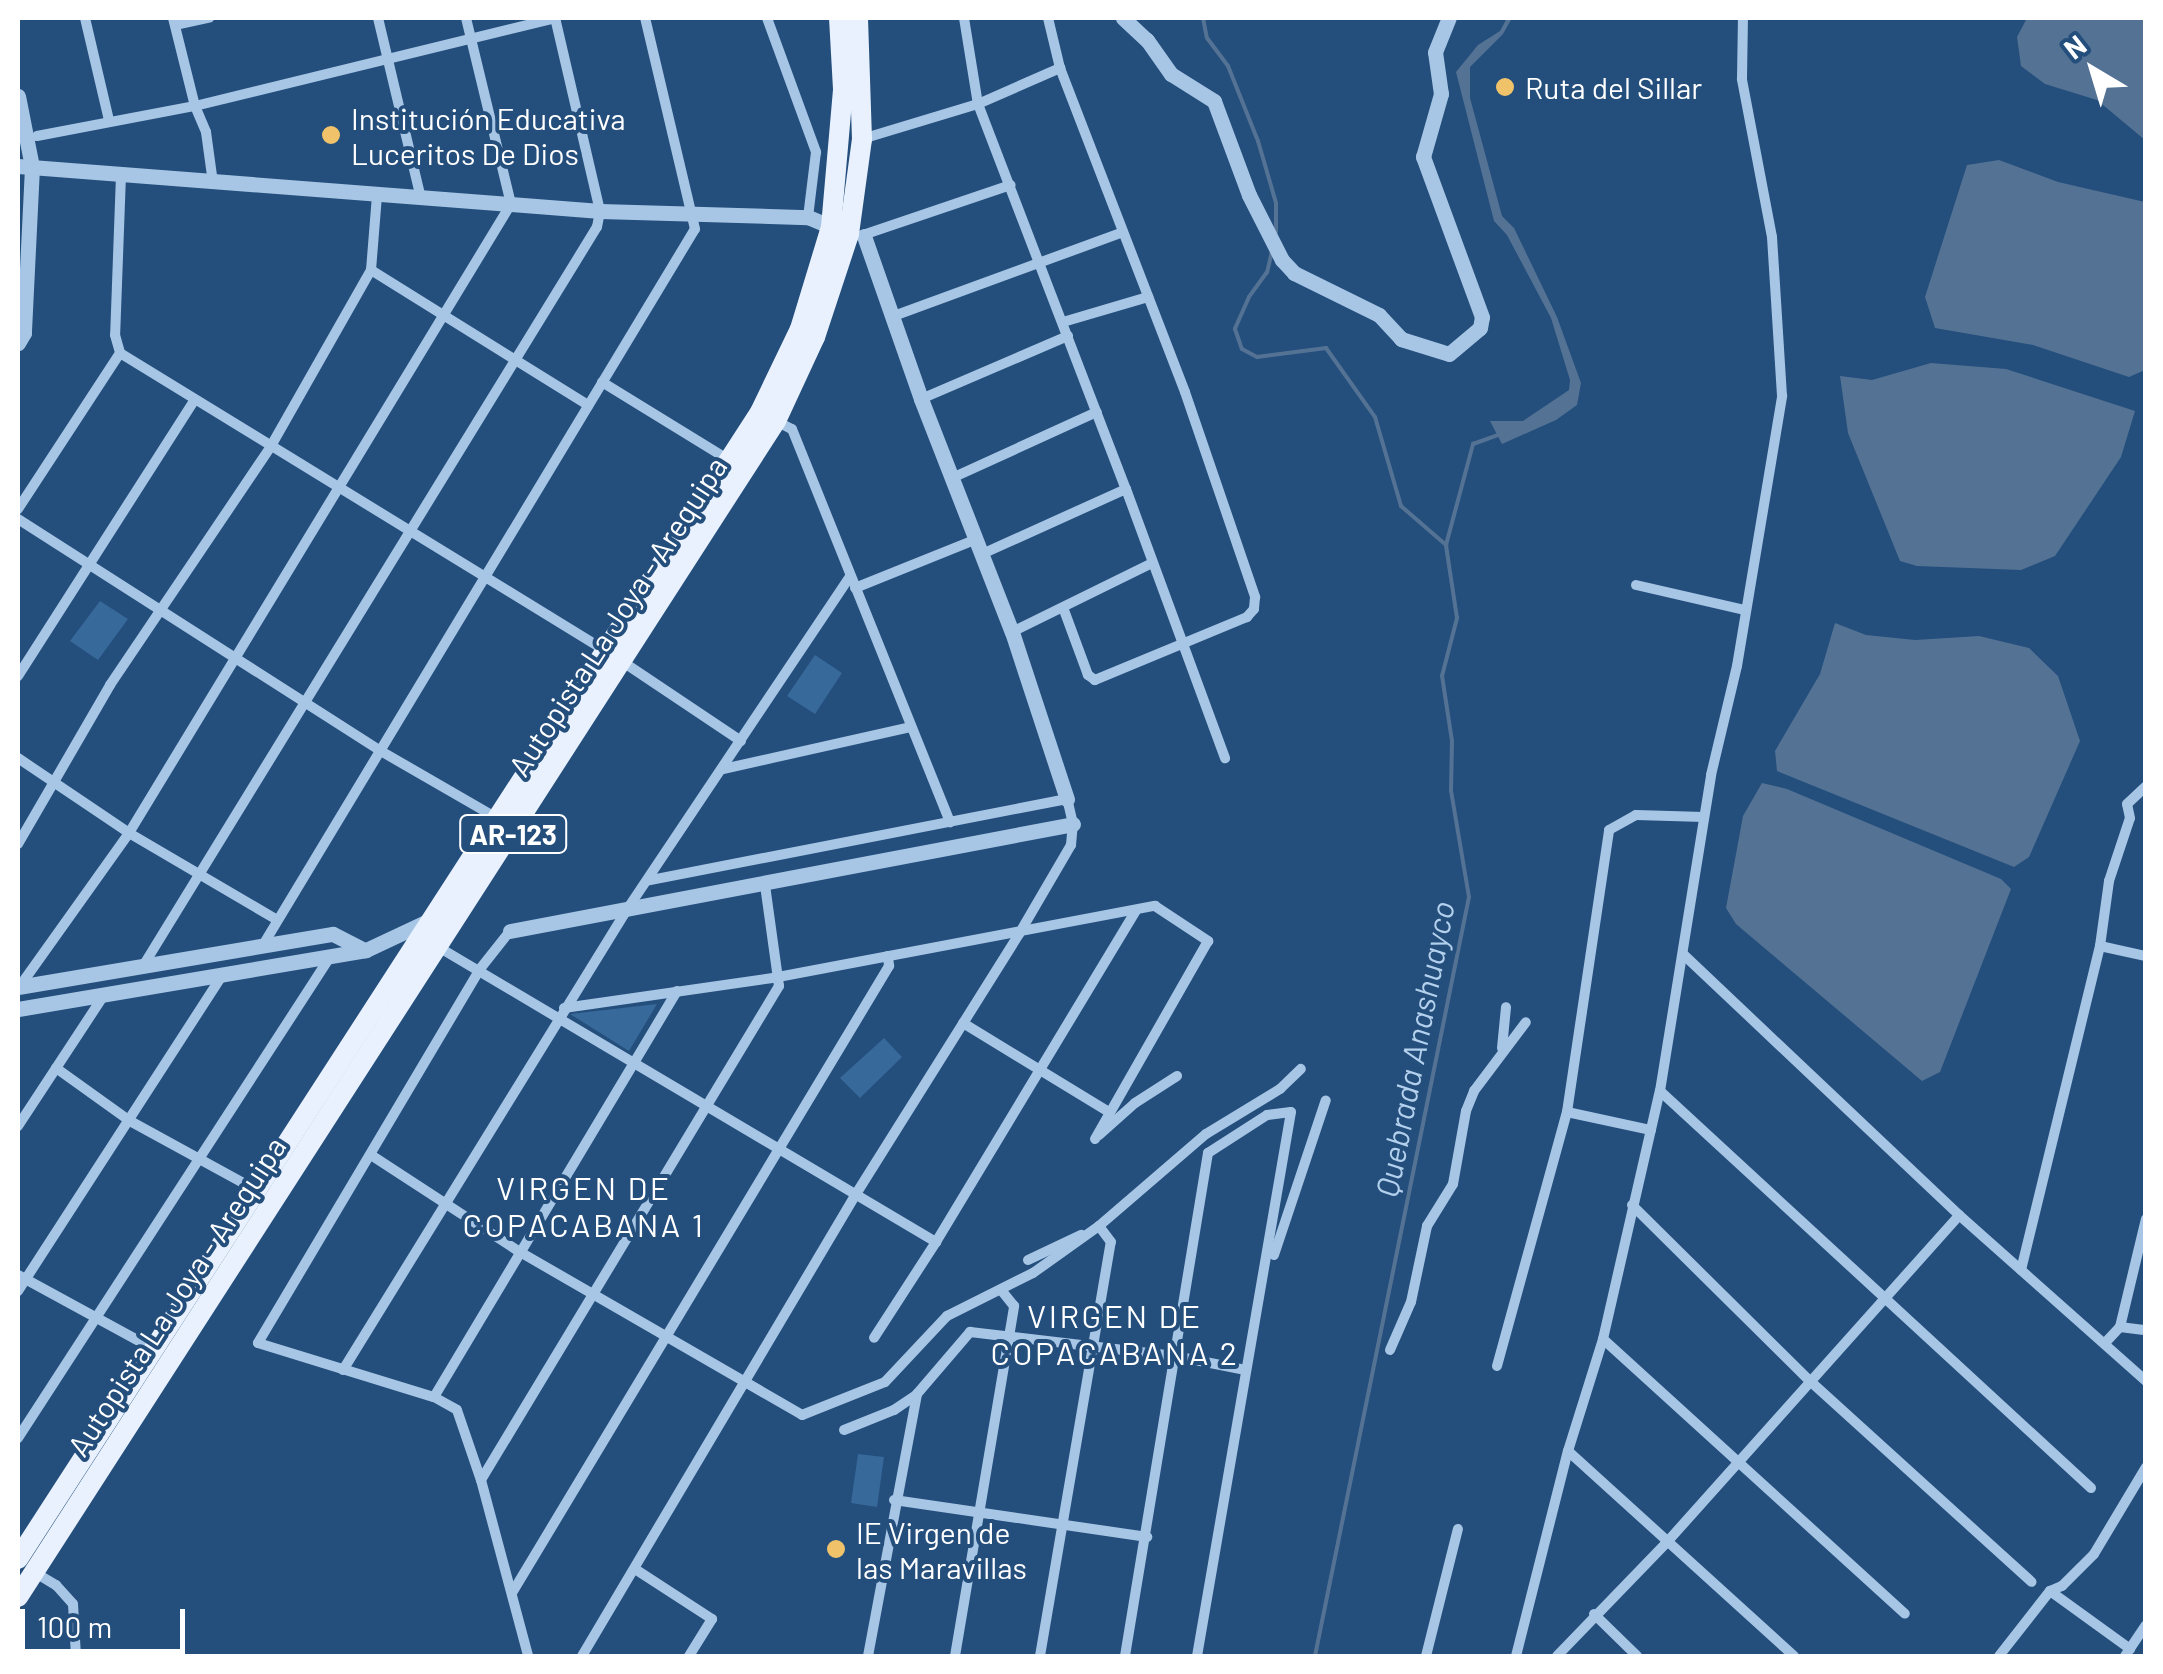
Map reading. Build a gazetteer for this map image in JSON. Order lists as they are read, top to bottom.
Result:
{
  "streets": {
    "main road": ["Autopista La Joya - Arequipa", "AR-123"]
  },
  "districts": ["VIRGEN DE COPACABANA 1", "VIRGEN DE COPACABANA 2"],
  "water": ["Quebrada Anashuayco"],
  "places": ["Ruta del Sillar", "Institución Educativa Luceritos De Dios", "IE Virgen de las Maravillas"],
  "scale_bar": "100 m",
  "north": "top left"
}
